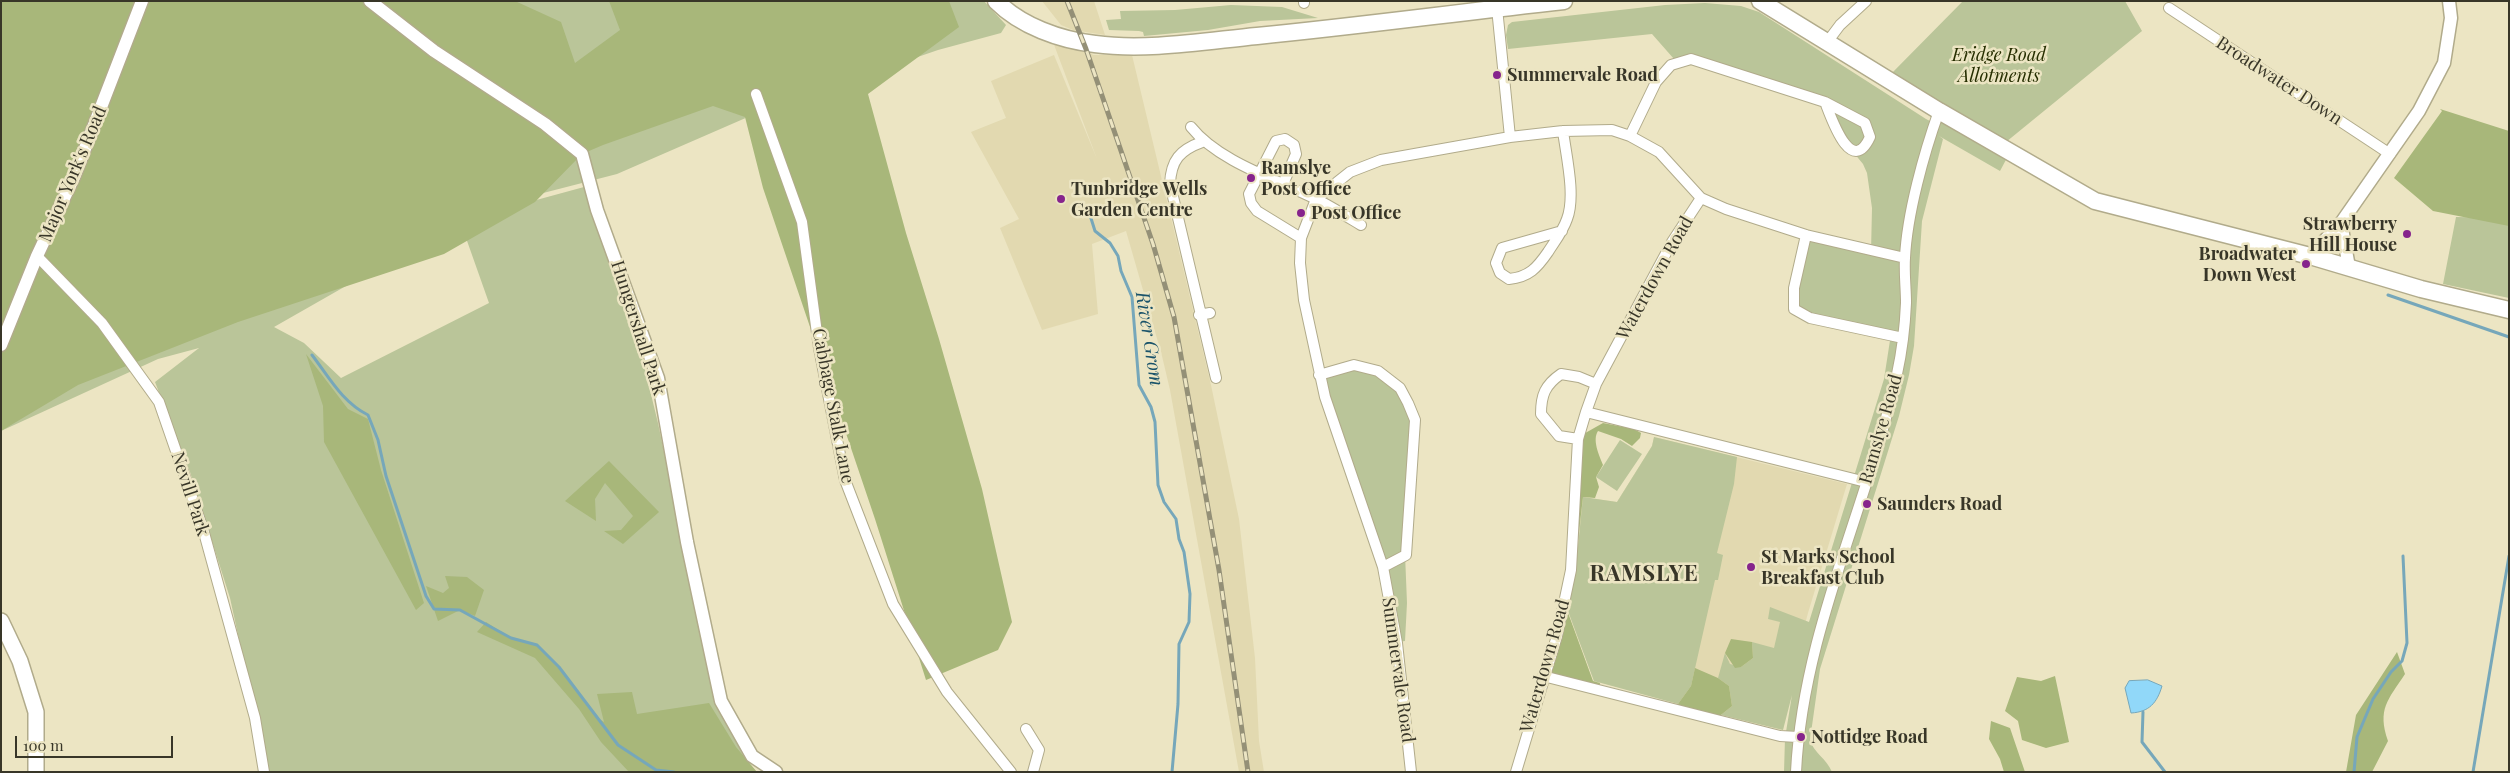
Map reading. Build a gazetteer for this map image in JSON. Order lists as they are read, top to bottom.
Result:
{
  "streets": {
    "street": [
      "Broadwater Down",
      "Major York's Road",
      "Waterdown Road",
      "Hungershall Park",
      "Cabbage Stalk Lane",
      "Ramslye Road",
      "Nevill Park",
      "Summervale Road"
    ]
  },
  "crossings": [
    ["Major York's Road", "Nevill Park"]
  ],
  "districts": ["RAMSLYE"],
  "water": ["River Grom"],
  "parks": ["Eridge Road Allotments"],
  "places": [
    "Summervale Road",
    "Ramslye Post Office",
    "Tunbridge Wells Garden Centre",
    "Post Office",
    "Strawberry Hill House",
    "Broadwater Down West",
    "Saunders Road",
    "St Marks School Breakfast Club",
    "Nottidge Road"
  ],
  "scale_bar": "100 m"
}
